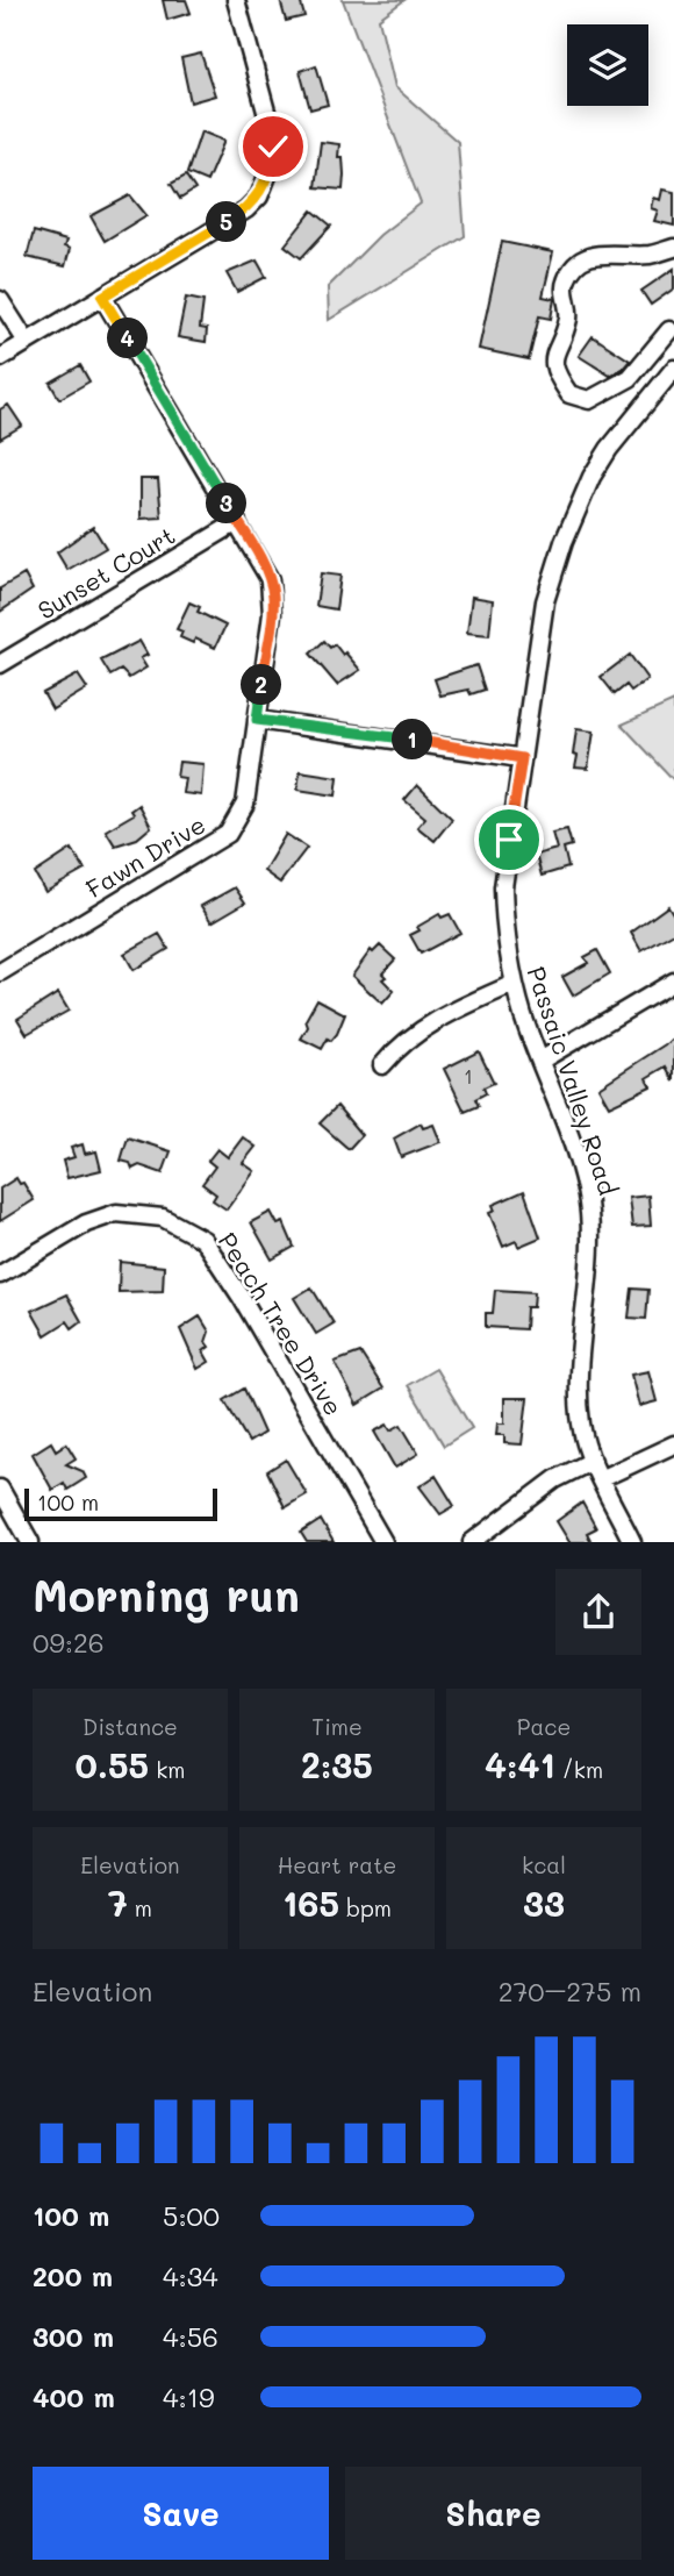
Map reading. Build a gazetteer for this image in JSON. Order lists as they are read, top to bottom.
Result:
{
  "streets": {
    "street": [
      "Sunset Court",
      "Fawn Drive",
      "Passaic Valley Road",
      "Peach Tree Drive"
    ]
  },
  "crossings": [
    ["Sunset Court", "Fawn Drive"]
  ],
  "house_numbers": ["1"],
  "scale_bar": "100 m",
  "page": {
    "pins": [
      "5",
      "4",
      "3",
      "2",
      "1"
    ],
    "scale": "100 m",
    "heading": ["Morning run", "09:26"],
    "stats": [
      ["Distance", "0.55 km"],
      ["Time", "2:35"],
      ["Pace", "4:41 /km"],
      ["Elevation", "7 m"],
      ["Heart rate", "165 bpm"],
      ["kcal", "33"]
    ],
    "chart": ["Elevation", "270–275 m"],
    "list": [
      {
        "name": "100 m",
        "note": "5:00"
      },
      {
        "name": "200 m",
        "note": "4:34"
      },
      {
        "name": "300 m",
        "note": "4:56"
      },
      {
        "name": "400 m",
        "note": "4:19"
      }
    ],
    "buttons": ["Save", "Share"]
  }
}
